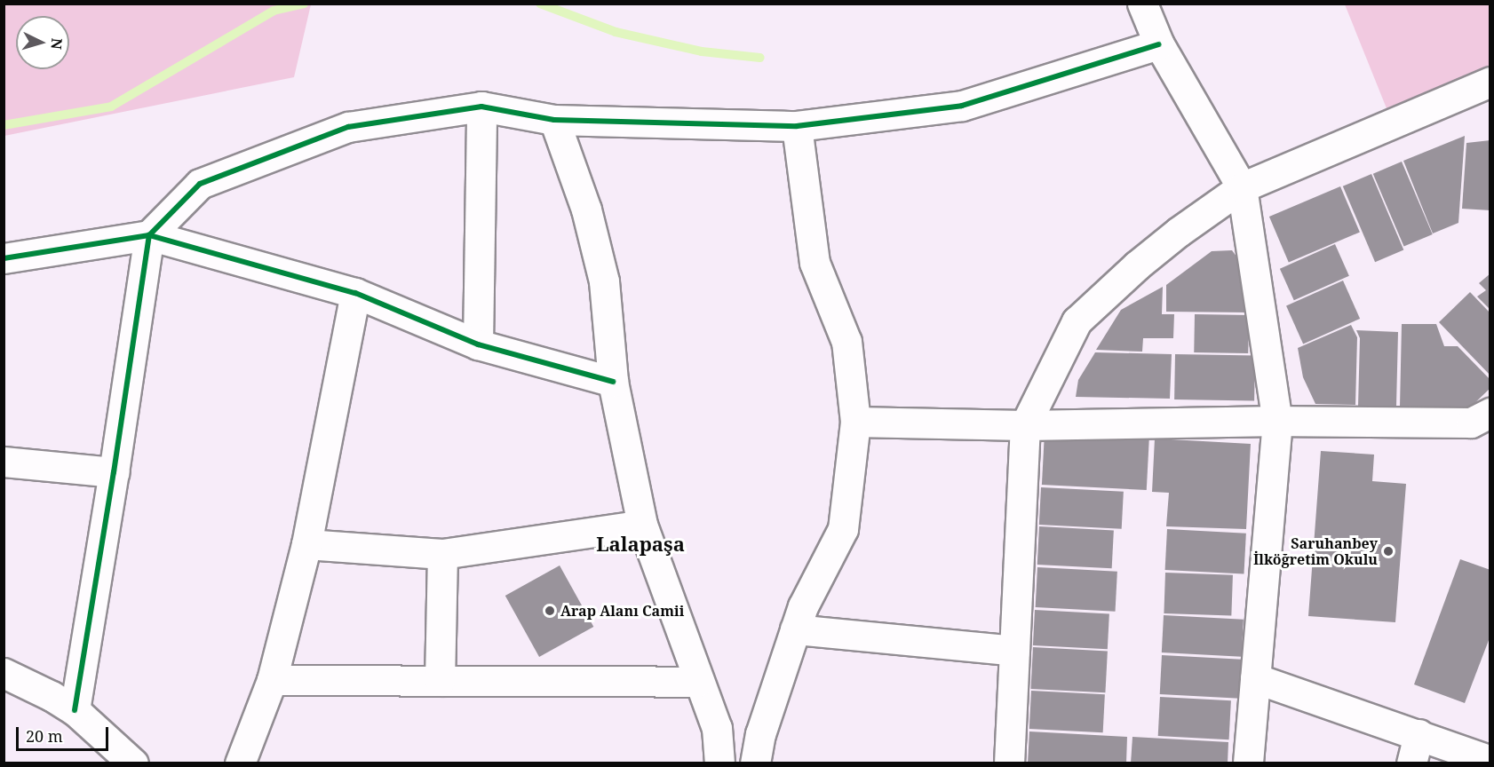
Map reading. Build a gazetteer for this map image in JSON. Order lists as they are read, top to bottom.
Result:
{
  "districts": ["Lalapaşa"],
  "places": ["Saruhanbey İlköğretim Okulu", "Arap Alanı Camii"],
  "scale_bar": "20 m",
  "north": "right"
}
